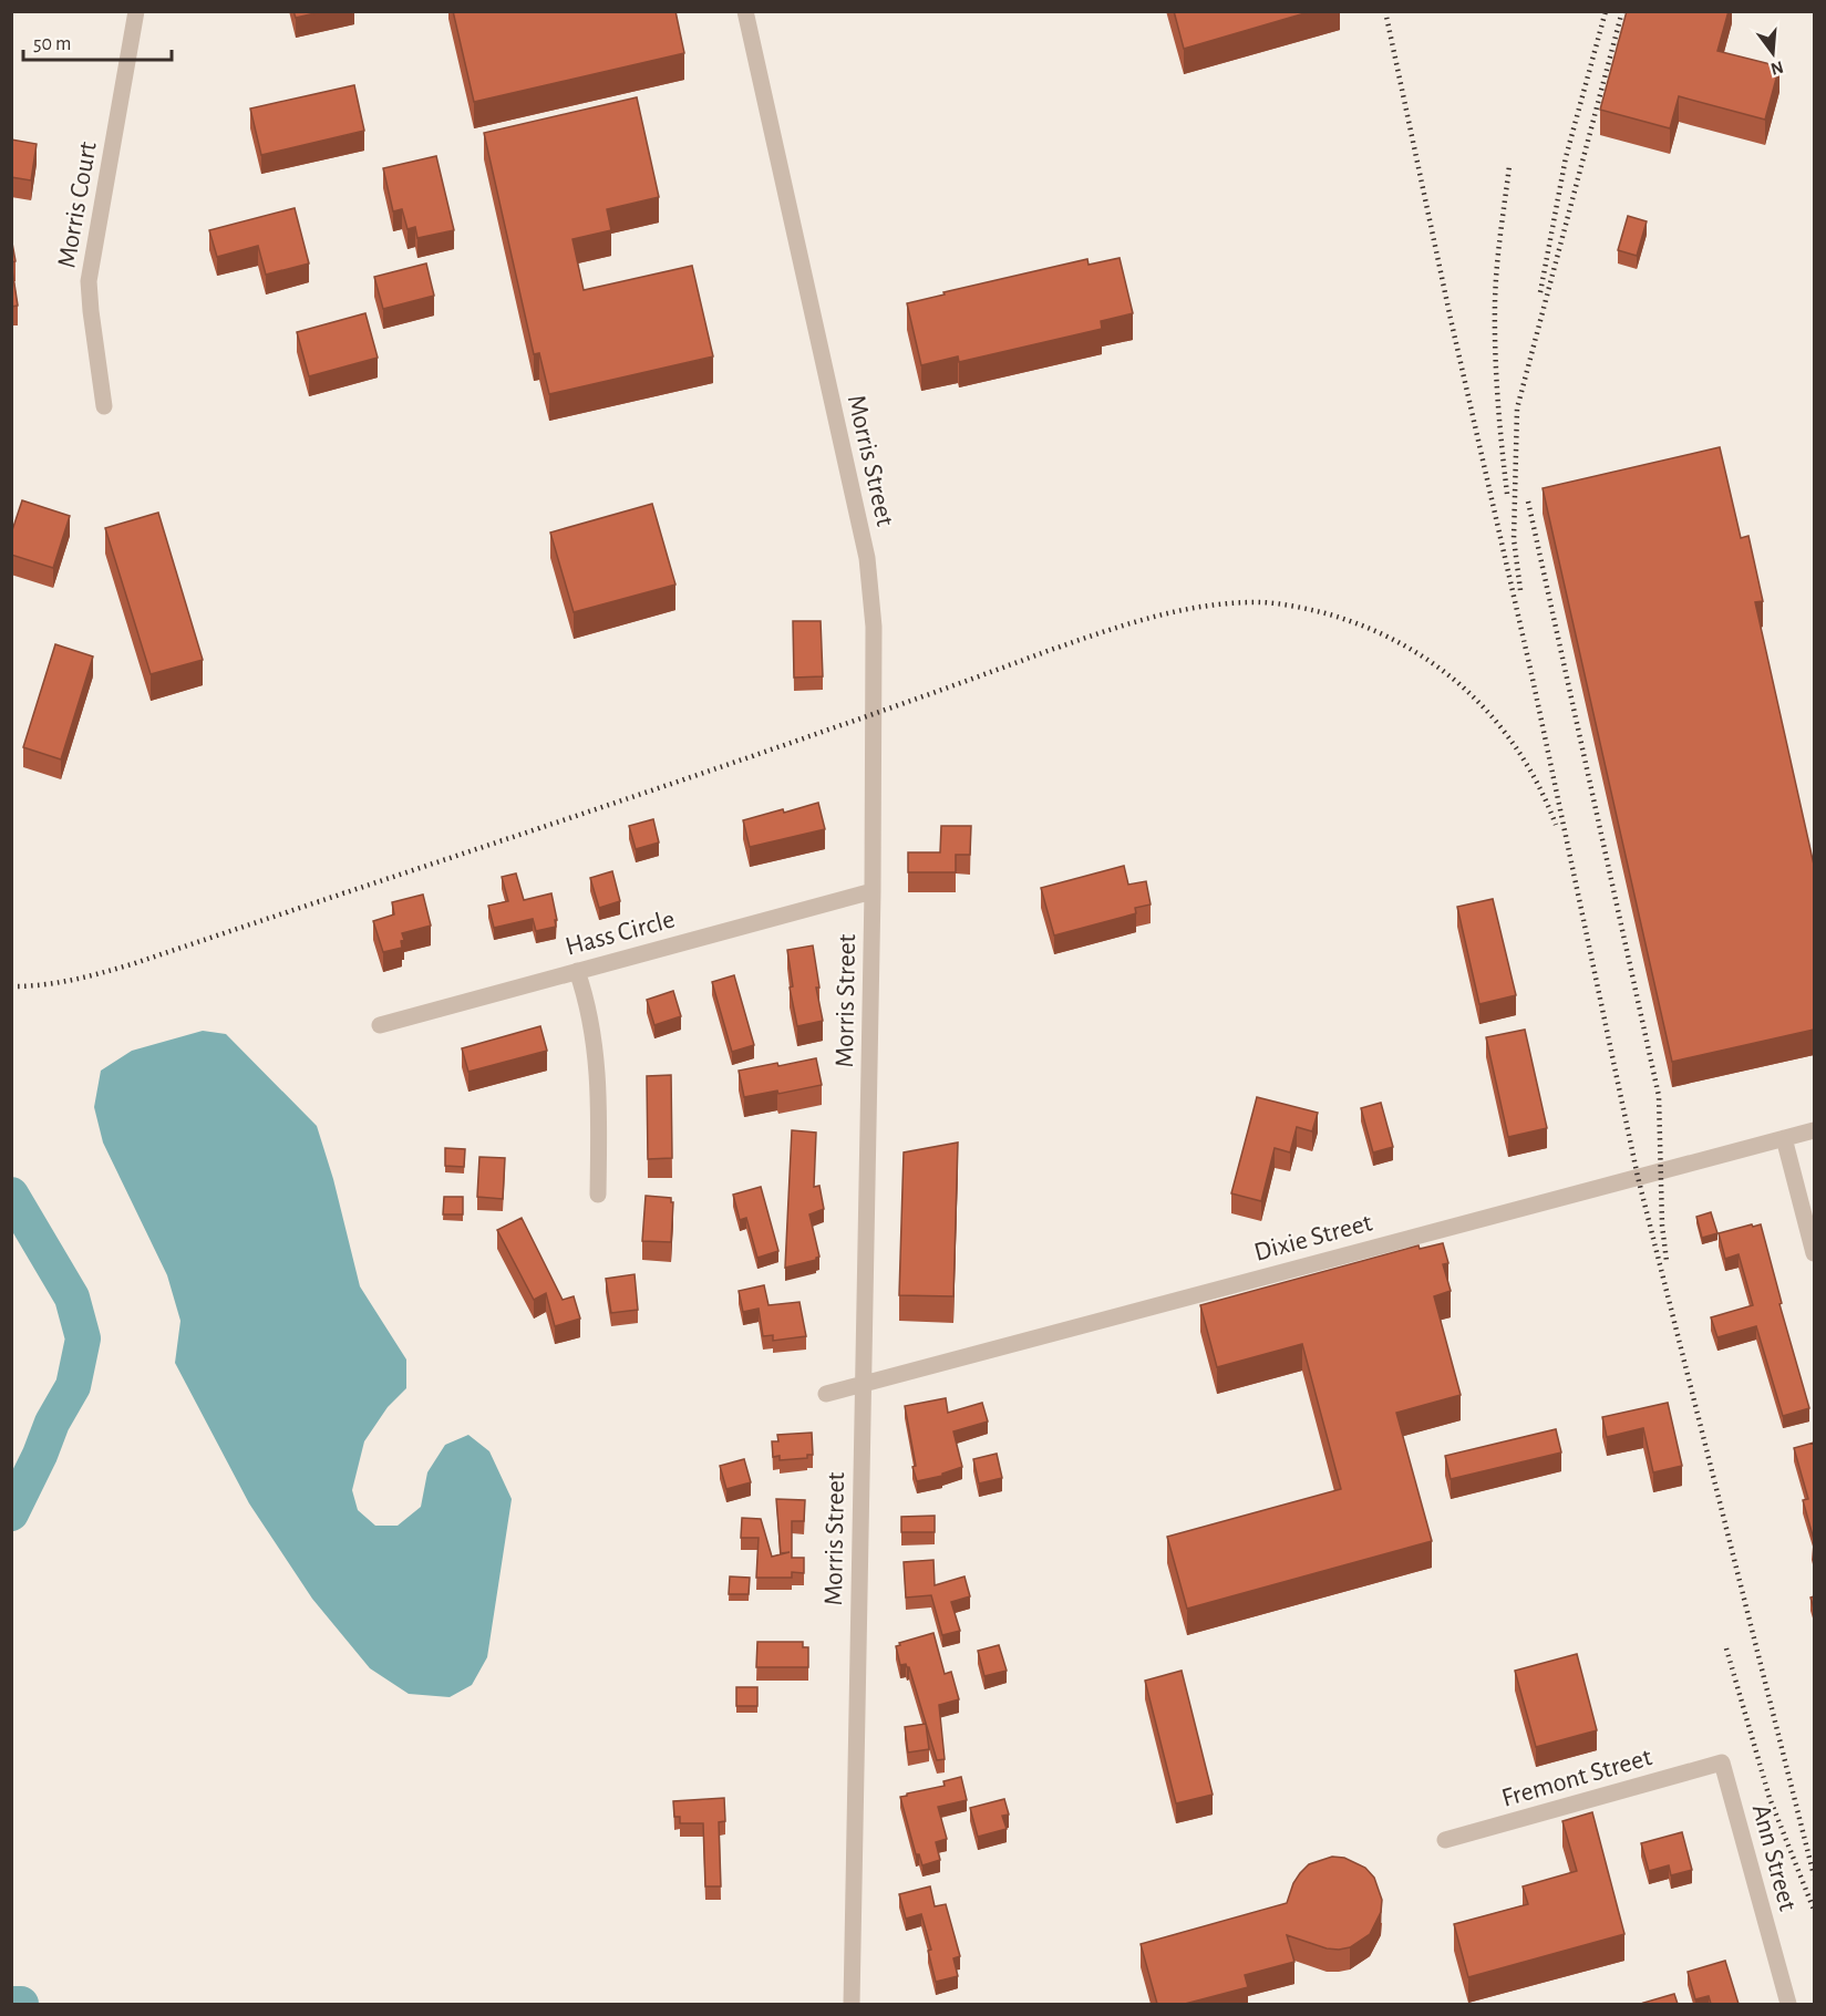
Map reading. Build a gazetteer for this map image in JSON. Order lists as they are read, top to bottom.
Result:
{
  "streets": {
    "street": [
      "Morris Court",
      "Morris Street",
      "Hass Circle",
      "Dixie Street",
      "Fremont Street",
      "Ann Street"
    ]
  },
  "crossings": [
    ["Morris Street", "Hass Circle"],
    ["Morris Street", "Dixie Street"],
    ["Fremont Street", "Ann Street"]
  ],
  "scale_bar": "50 m",
  "north": "bottom"
}
